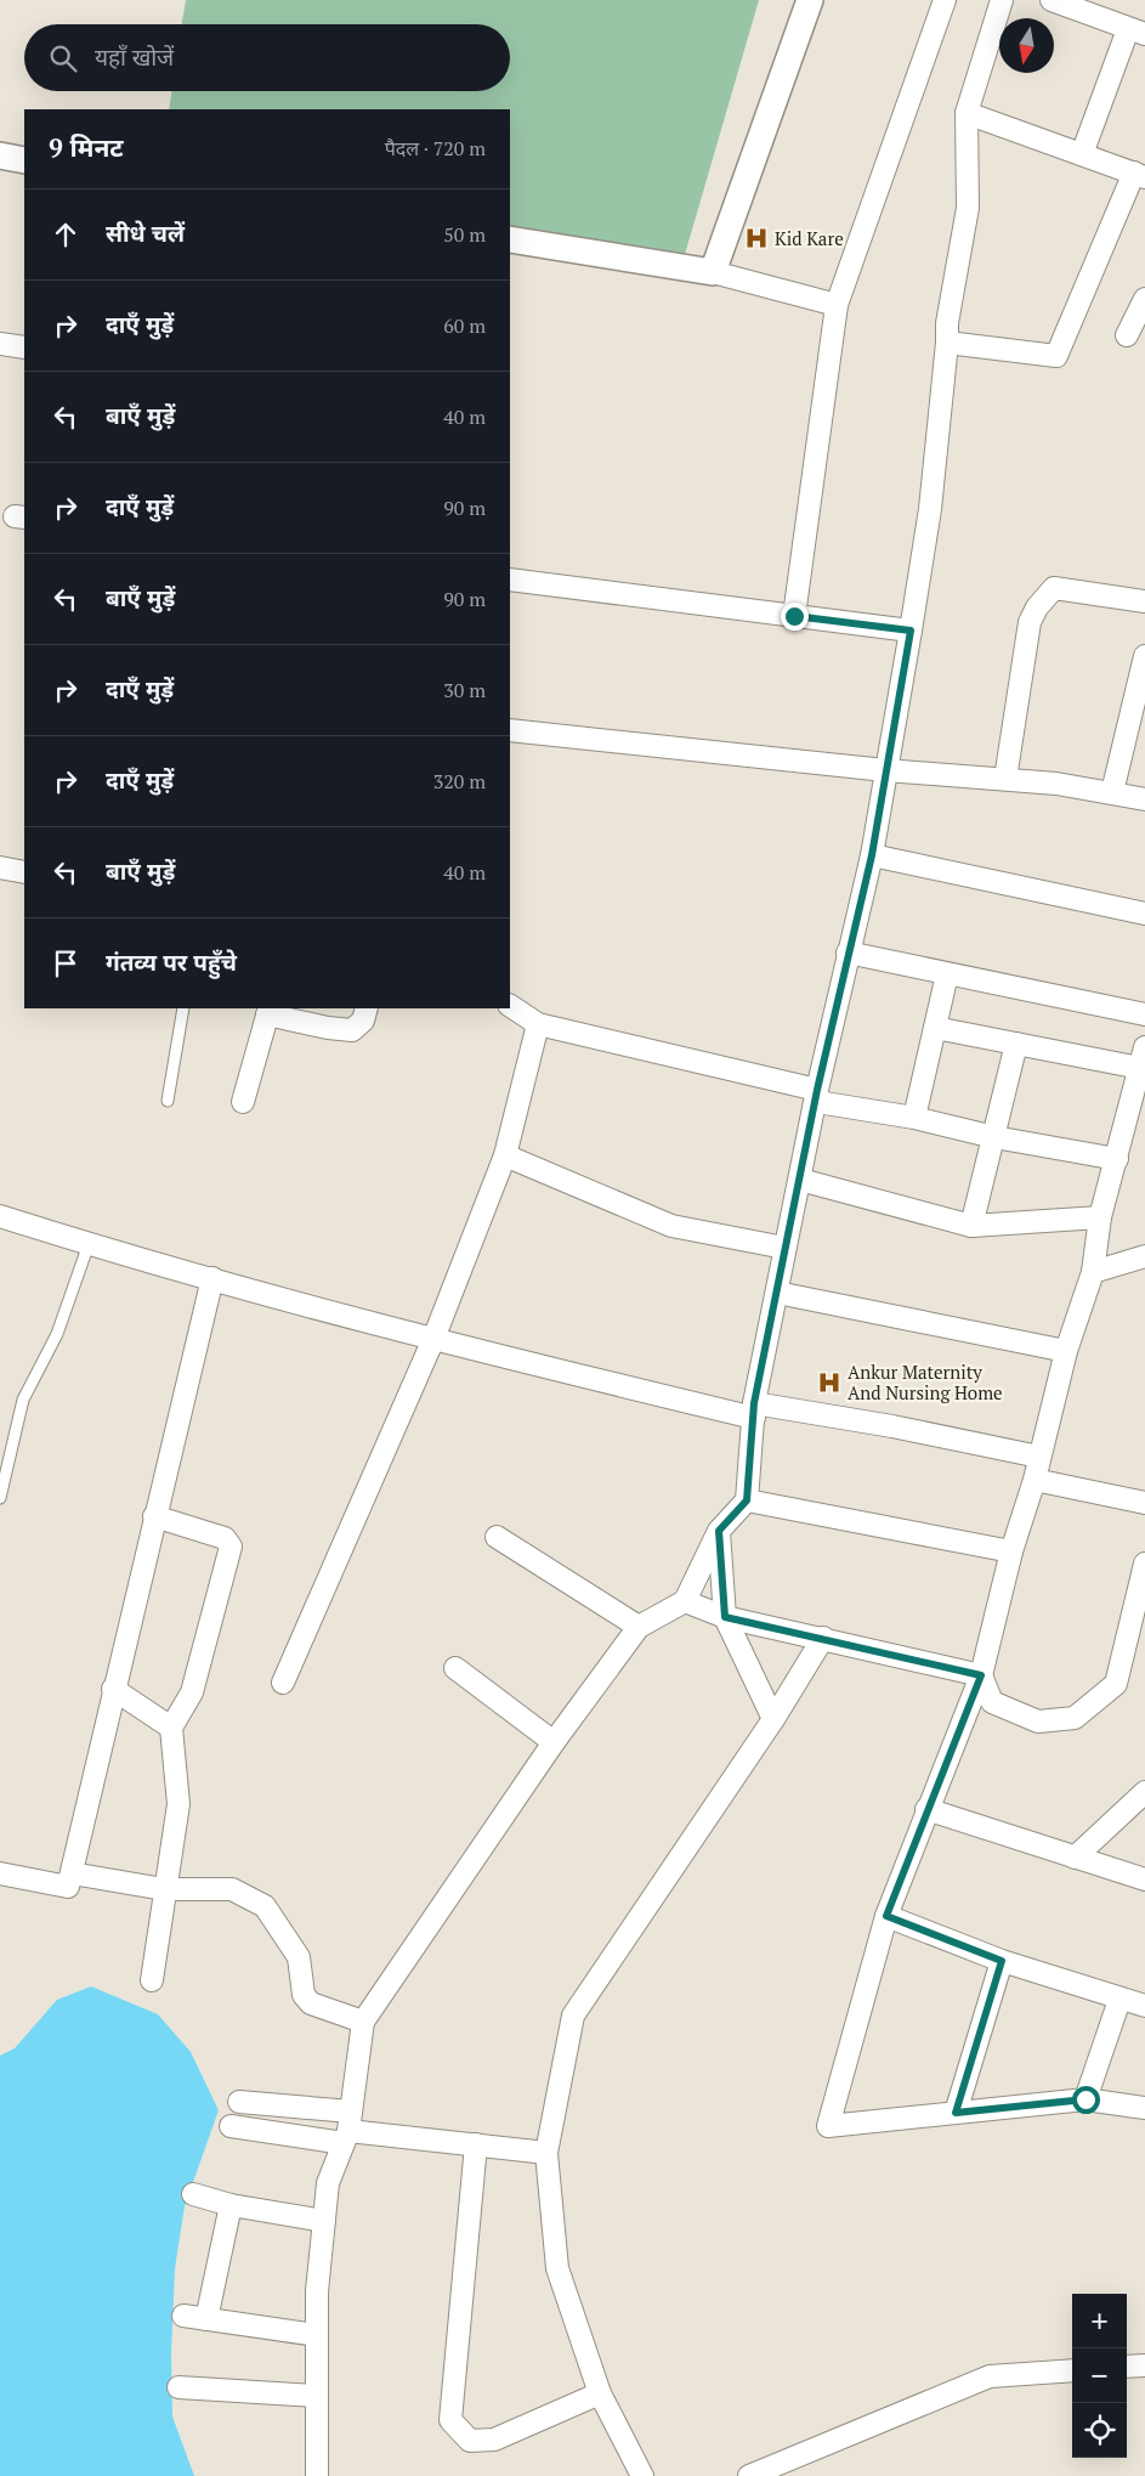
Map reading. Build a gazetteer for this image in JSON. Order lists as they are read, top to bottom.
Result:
{
  "places": {
    "hospital": ["Kid Kare", "Ankur Maternity And Nursing Home"]
  },
  "north": "bottom",
  "page": {
    "search": "यहाँ खोजें",
    "heading": ["9 मिनट", "पैदल · 720 m"],
    "list": [
      ["सीधे चलें", "50 m"],
      ["दाएँ मुड़ें", "60 m"],
      ["बाएँ मुड़ें", "40 m"],
      ["दाएँ मुड़ें", "90 m"],
      ["बाएँ मुड़ें", "90 m"],
      ["दाएँ मुड़ें", "30 m"],
      ["दाएँ मुड़ें", "320 m"],
      ["बाएँ मुड़ें", "40 m"],
      "गंतव्य पर पहुँचे"
    ],
    "map_buttons": ["+", "−"]
  }
}
